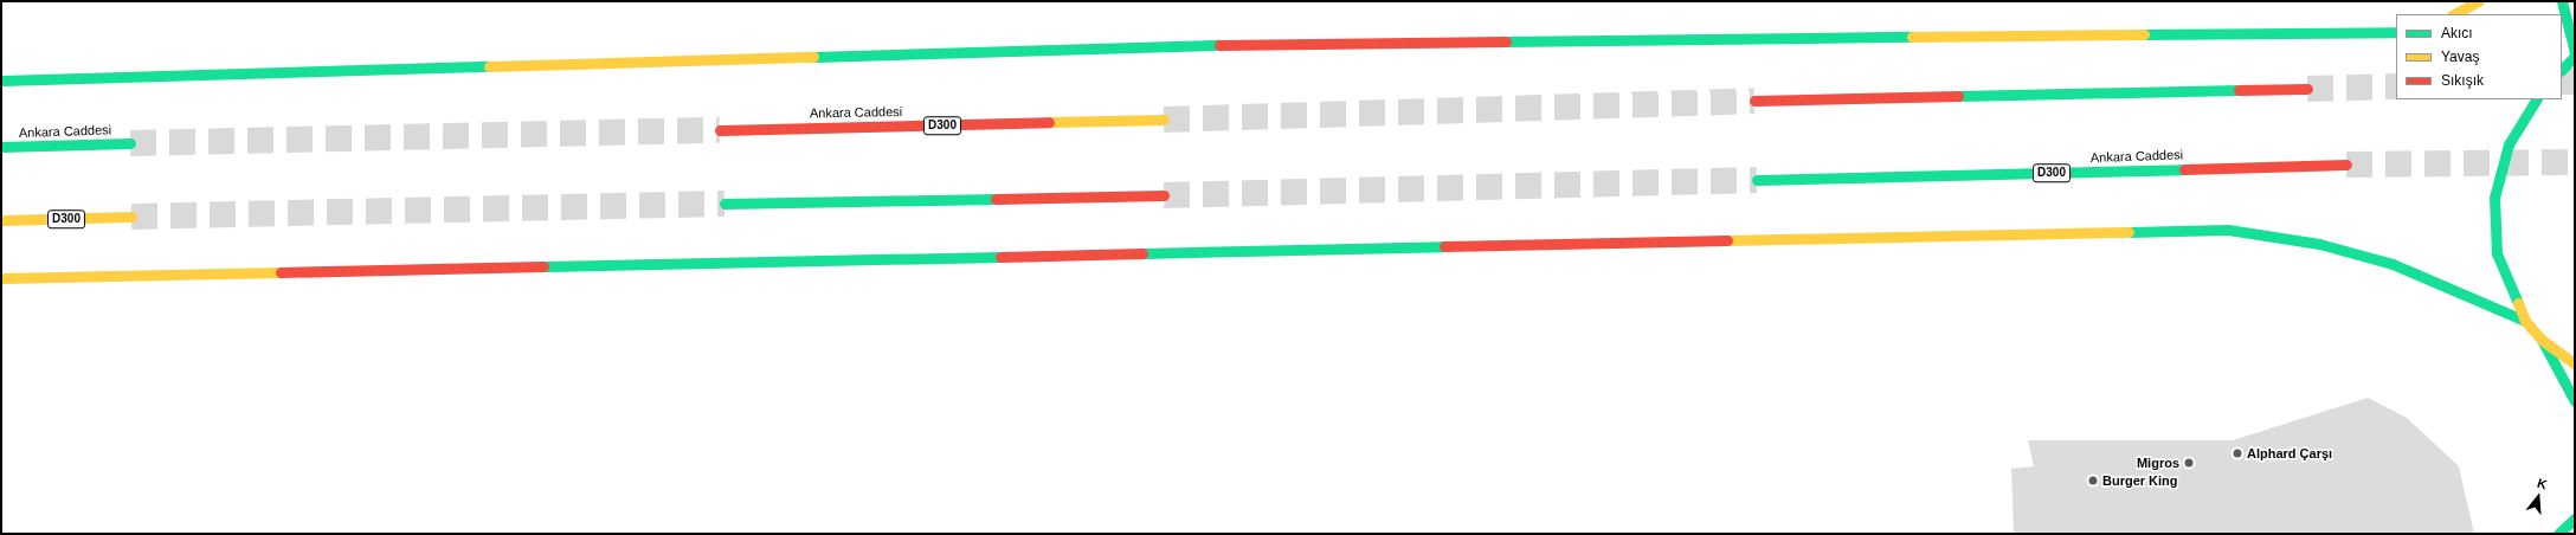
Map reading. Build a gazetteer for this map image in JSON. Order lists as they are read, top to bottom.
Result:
{
  "streets": {
    "main road": ["Ankara Caddesi", "D300"]
  },
  "places": ["Alphard Çarşı", "Migros", "Burger King"],
  "legend": ["Akıcı", "Yavaş", "Sıkışık"],
  "north": "top"
}
